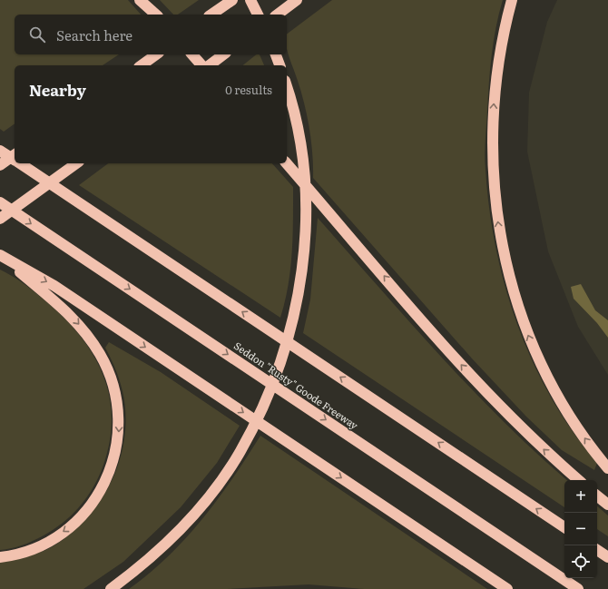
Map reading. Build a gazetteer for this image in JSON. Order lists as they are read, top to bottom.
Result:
{
  "streets": {
    "highway": ["Seddon \"Rusty\" Goode Freeway"]
  },
  "page": {
    "search": "Search here",
    "heading": ["Nearby", "0 results"],
    "map_buttons": ["+", "−"]
  }
}
